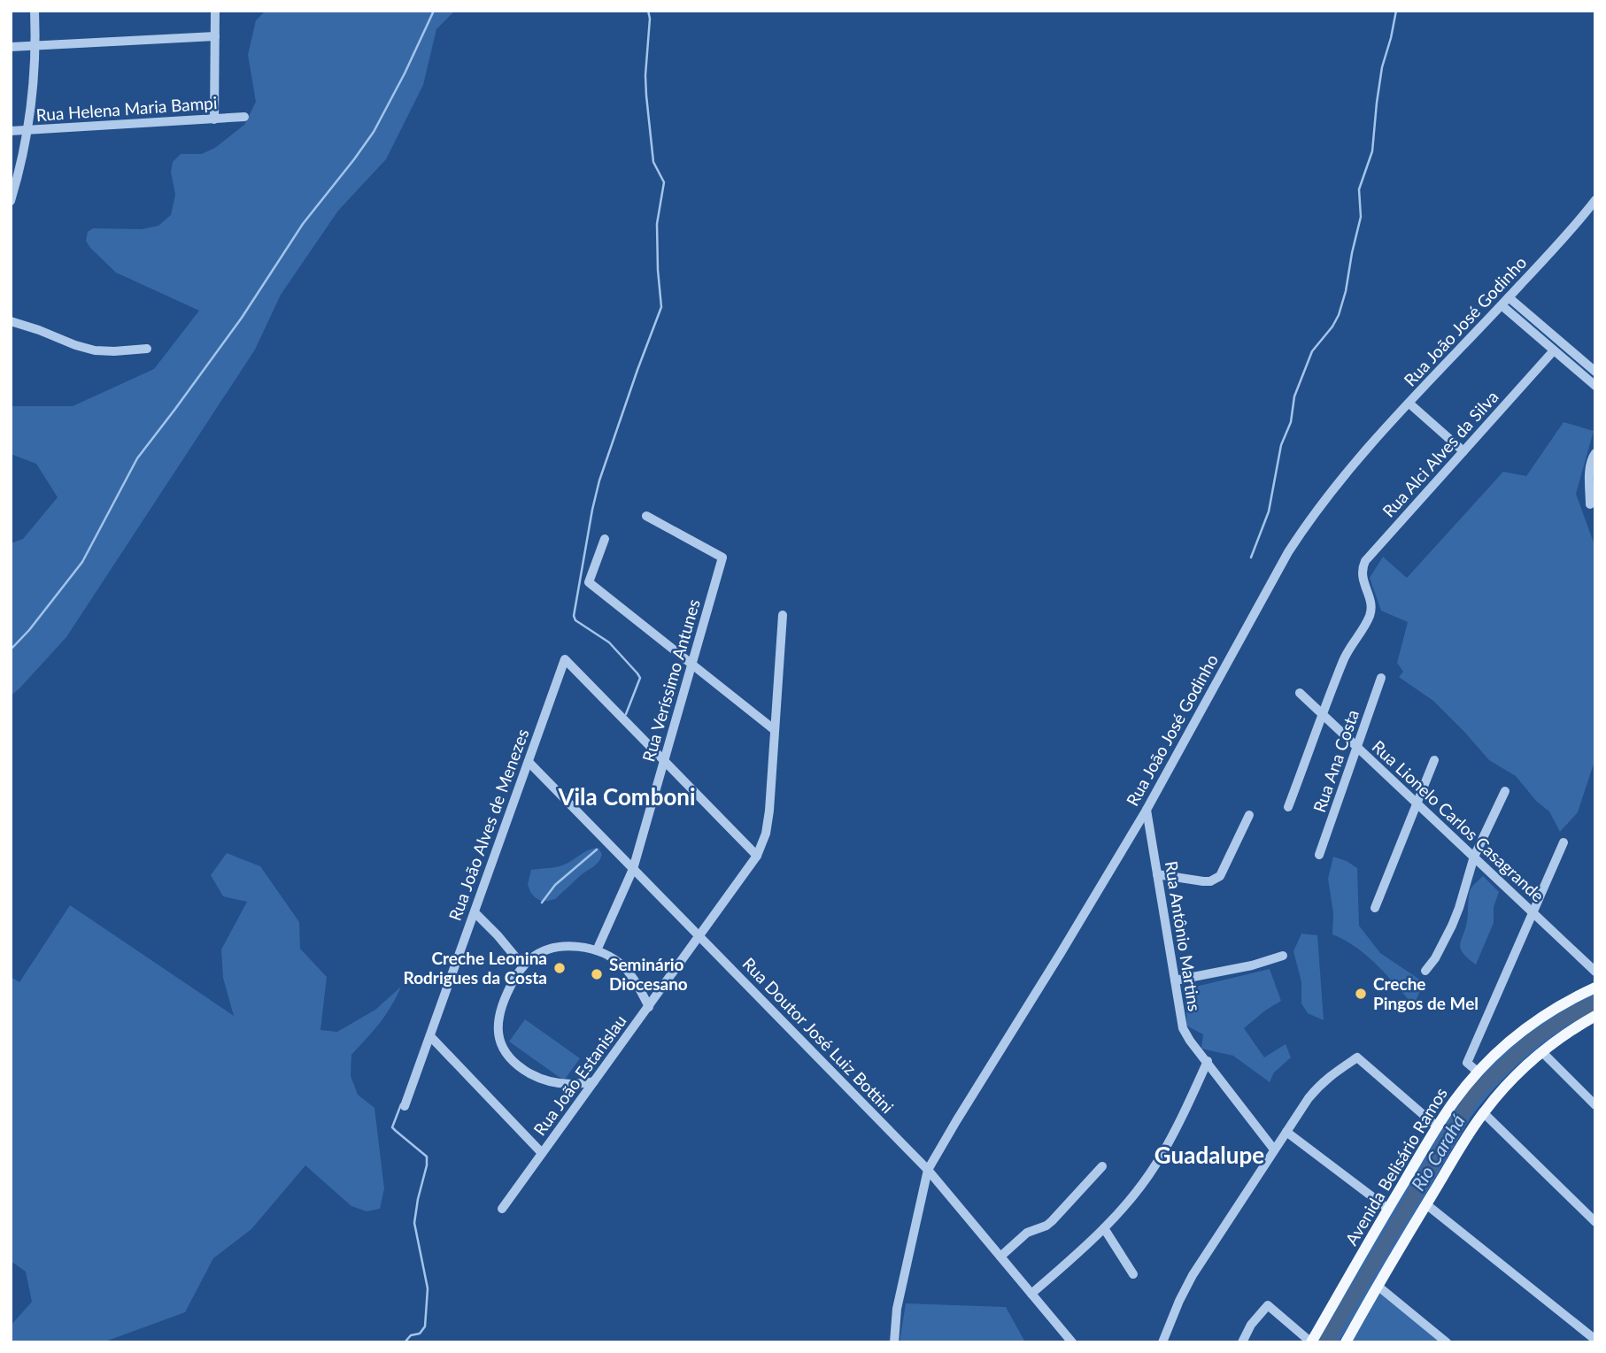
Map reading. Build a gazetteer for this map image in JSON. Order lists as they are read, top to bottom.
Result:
{
  "streets": {
    "main road": ["Avenida Belisário Ramos"],
    "street": [
      "Rua Helena Maria Bampi",
      "Rua João José Godinho",
      "Rua Alci Alves da Silva",
      "Rua Veríssimo Antunes",
      "Rua Ana Costa",
      "Rua Lionelo Carlos Casagrande",
      "Rua João Alves de Menezes",
      "Rua Antônio Martins",
      "Rua Doutor José Luiz Bottini",
      "Rua João Estanislau"
    ]
  },
  "crossings": [
    ["Rua João José Godinho", "Rua Antônio Martins"],
    ["Rua João José Godinho", "Rua Doutor José Luiz Bottini"],
    ["Rua Alci Alves da Silva", "Rua Lionelo Carlos Casagrande"],
    ["Rua Veríssimo Antunes", "Rua João Alves de Menezes"],
    ["Rua Veríssimo Antunes", "Rua Doutor José Luiz Bottini"],
    ["Rua Veríssimo Antunes", "Rua João Estanislau"],
    ["Rua Ana Costa", "Rua Lionelo Carlos Casagrande"],
    ["Rua João Alves de Menezes", "Rua Doutor José Luiz Bottini"],
    ["Rua Doutor José Luiz Bottini", "Rua João Estanislau"]
  ],
  "districts": ["Vila Comboni", "Guadalupe"],
  "water": ["Rio Carahá"],
  "places": ["Creche Leonina Rodrigues da Costa", "Seminário Diocesano", "Creche Pingos de Mel"]
}
